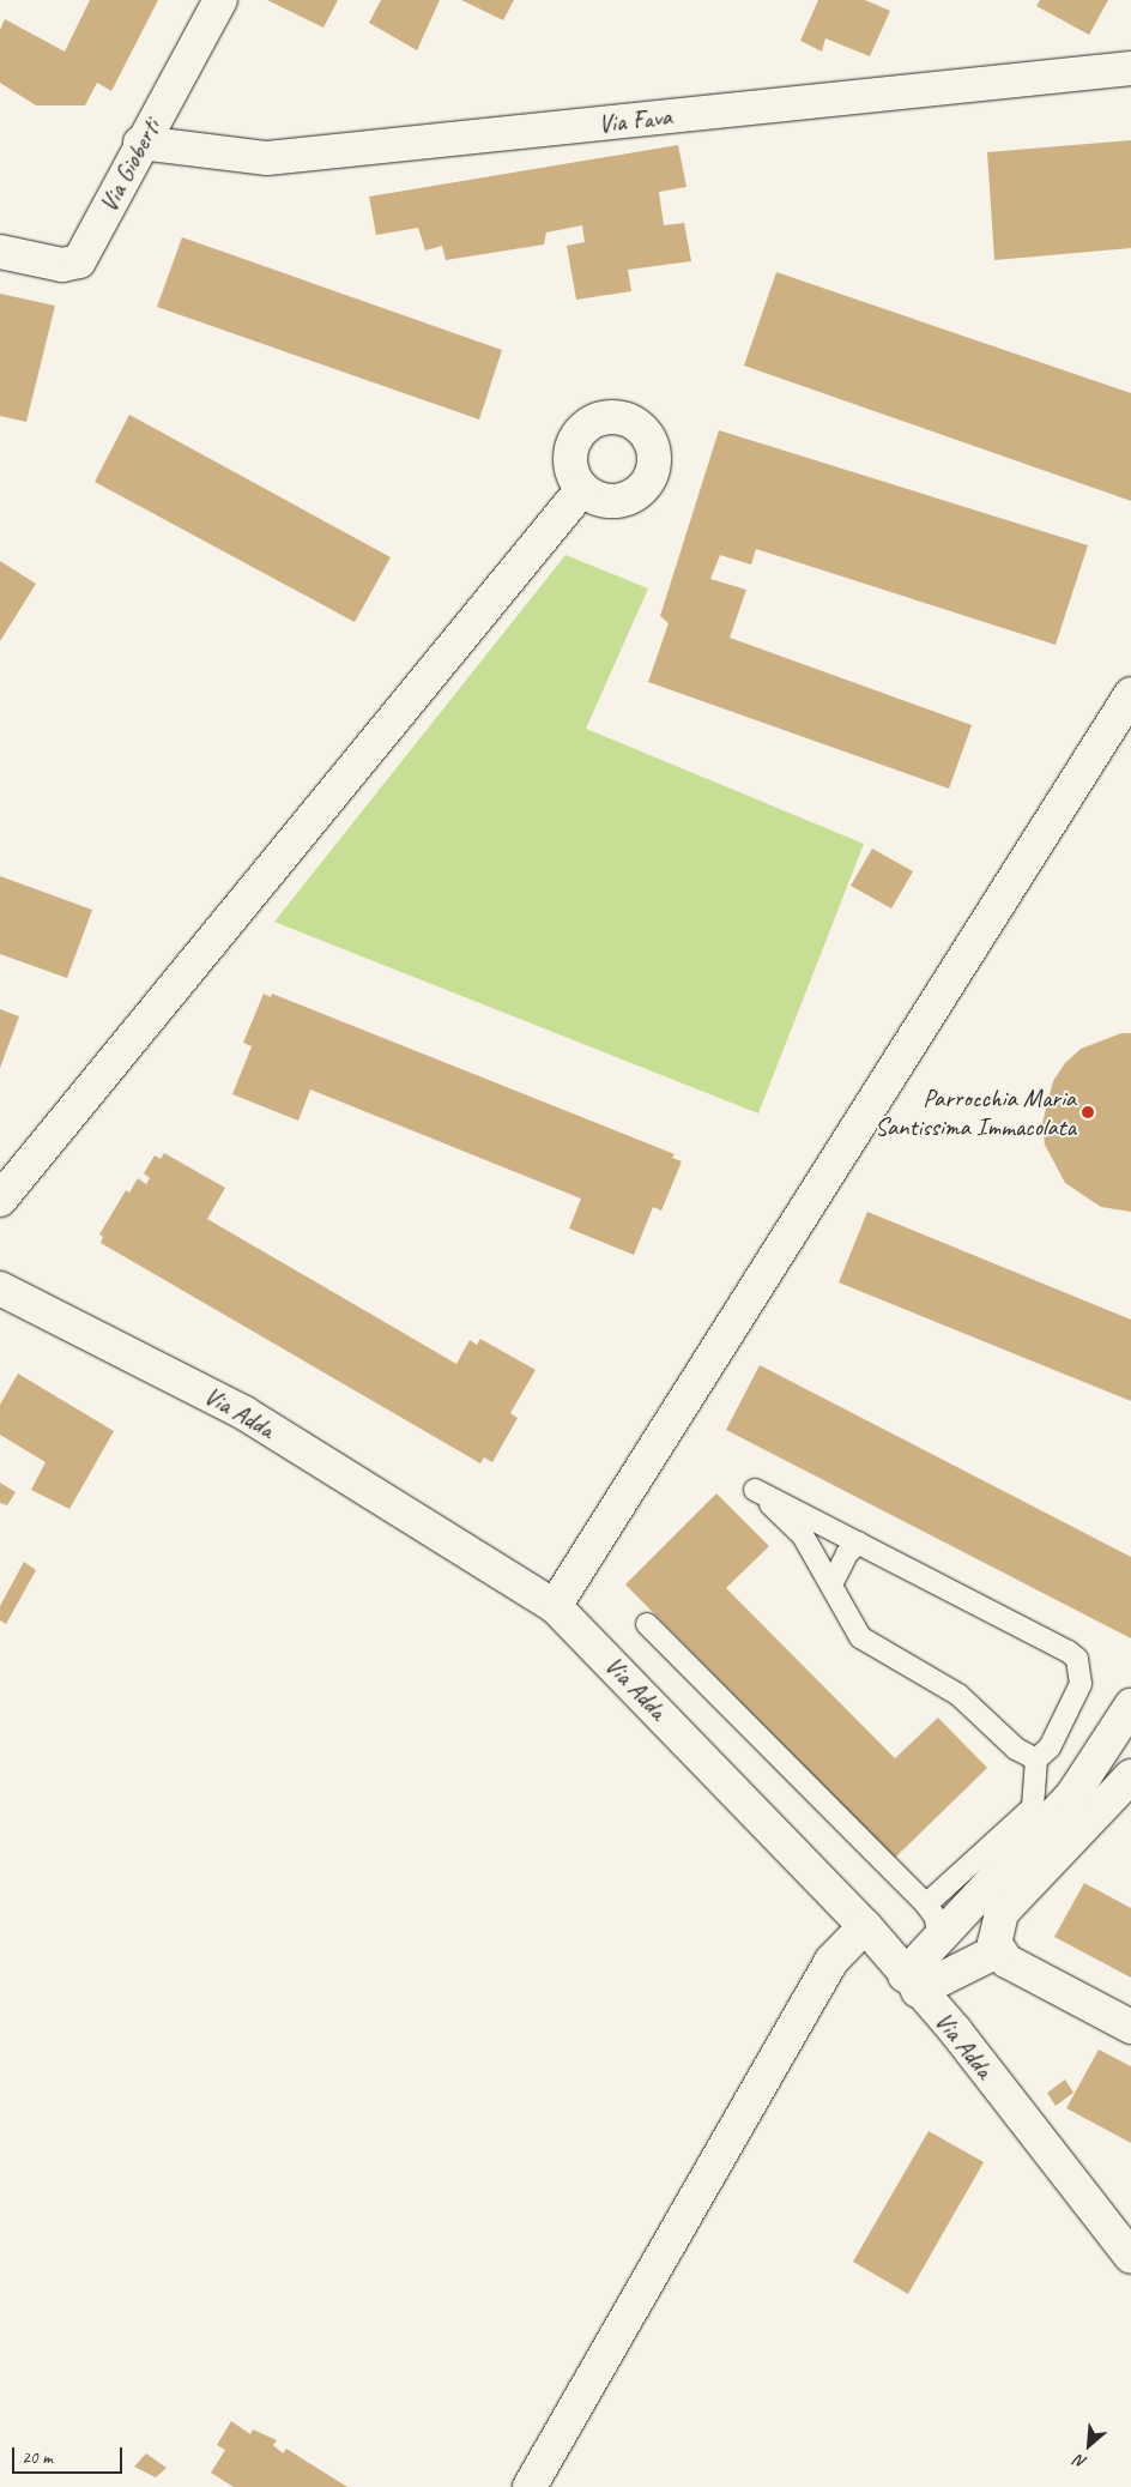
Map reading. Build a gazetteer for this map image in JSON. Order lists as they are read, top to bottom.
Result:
{
  "streets": {
    "street": ["Via Fava", "Via Gioberti", "Via Adda"]
  },
  "crossings": [
    ["Via Fava", "Via Gioberti"]
  ],
  "places": ["Parrocchia Maria Santissima Immacolata"],
  "scale_bar": "20 m",
  "north": "bottom left"
}
